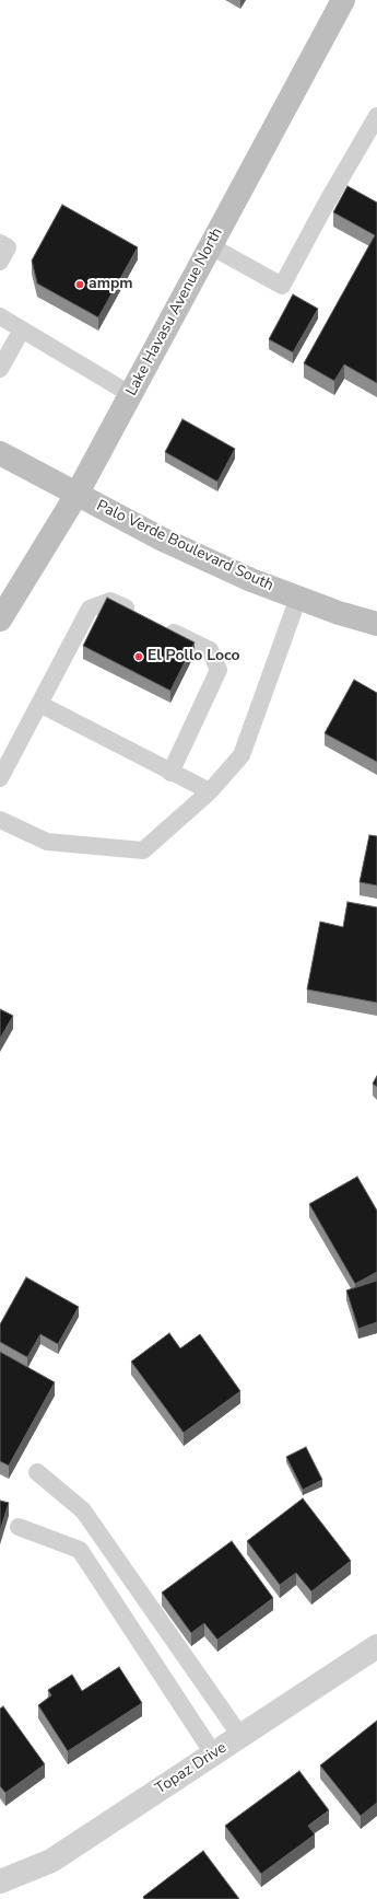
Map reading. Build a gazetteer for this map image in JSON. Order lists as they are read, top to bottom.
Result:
{
  "streets": {
    "main road": ["Lake Havasu Avenue North", "Palo Verde Boulevard South"],
    "street": ["Topaz Drive"]
  },
  "crossings": [
    ["Lake Havasu Avenue North", "Palo Verde Boulevard South"]
  ],
  "places": ["ampm", "El Pollo Loco"]
}
